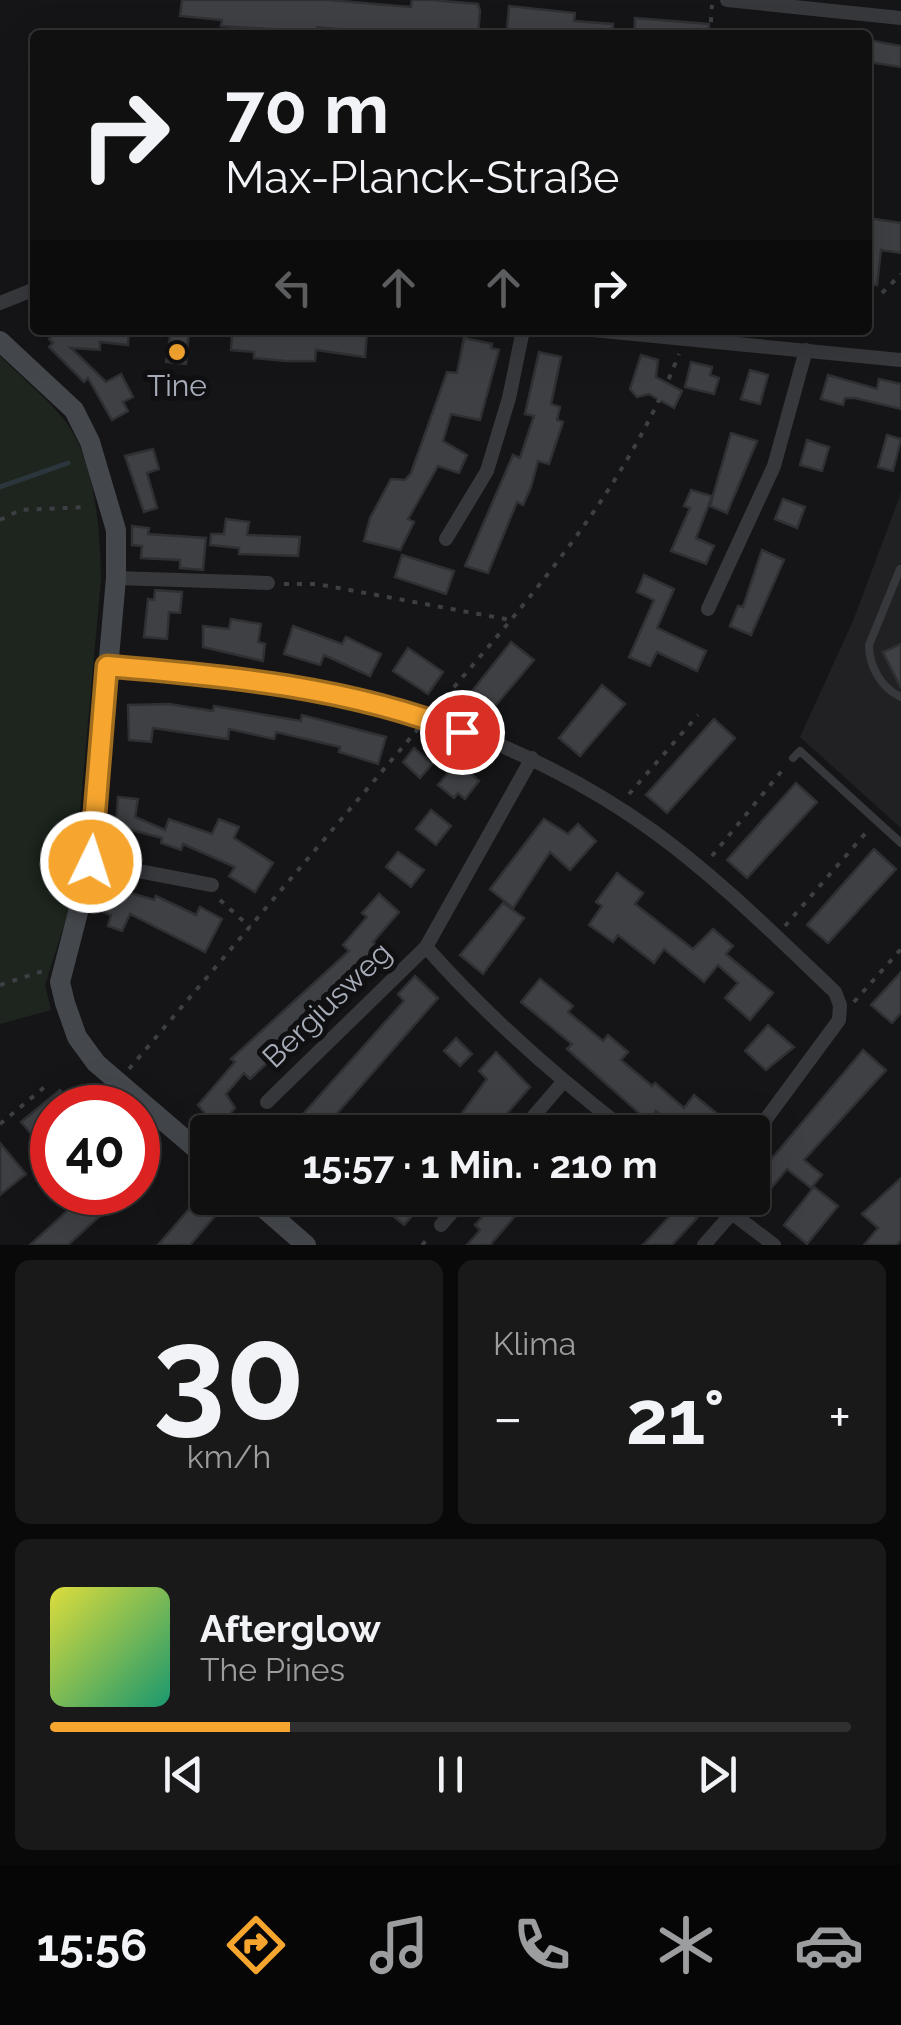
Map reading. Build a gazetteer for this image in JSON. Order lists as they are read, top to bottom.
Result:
{
  "streets": {
    "street": ["Bergiusweg"]
  },
  "places": ["Tine"],
  "page": {
    "turn": ["70 m", "Max-Planck-Straße"],
    "limit": "40",
    "trip": "15:57 · 1 Min. · 210 m",
    "tile": [
      ["30", "km/h"],
      "Klima"
    ],
    "heat": ["−", "21°", "+"],
    "song": ["Afterglow", "The Pines"],
    "tabs": "15:56"
  }
}
